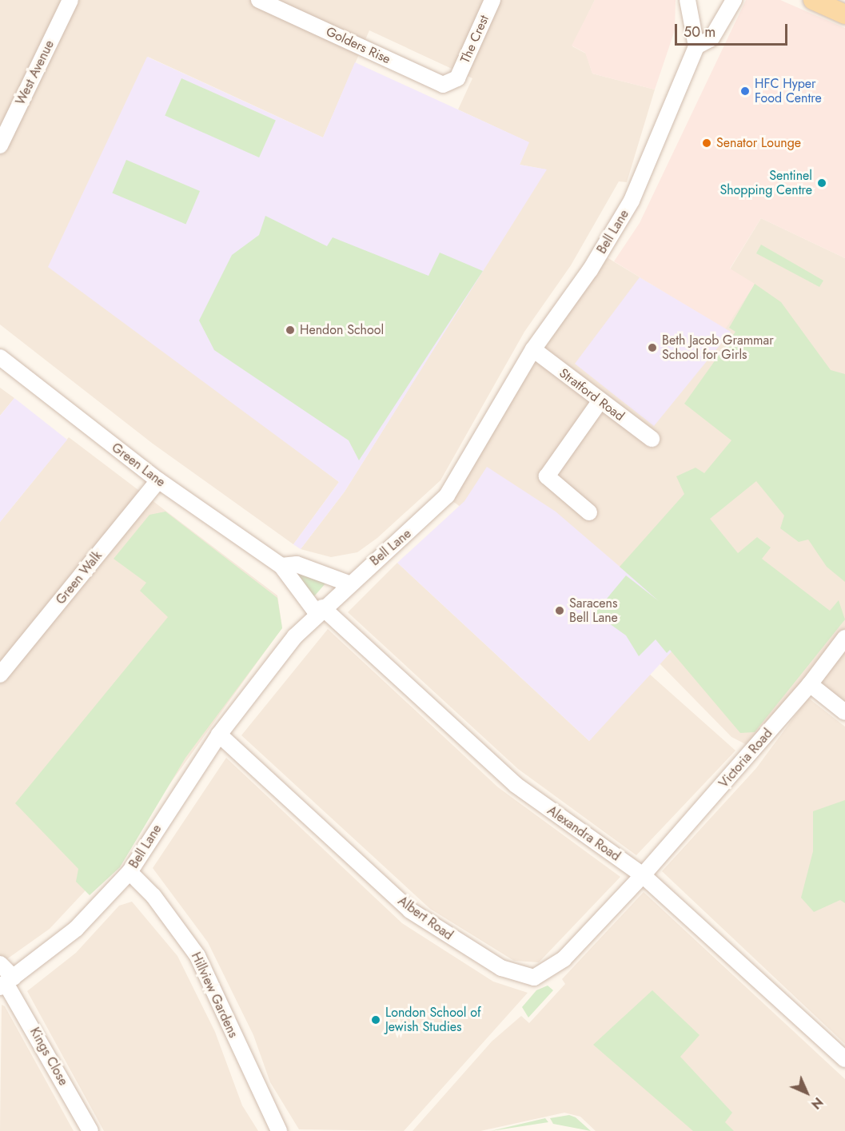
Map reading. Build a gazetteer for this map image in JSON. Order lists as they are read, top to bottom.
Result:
{
  "streets": {
    "street": [
      "The Crest",
      "Golders Rise",
      "West Avenue",
      "Bell Lane",
      "Stratford Road",
      "Green Lane",
      "Green Walk",
      "Victoria Road",
      "Alexandra Road",
      "Albert Road",
      "Hillview Gardens",
      "Kings Close"
    ]
  },
  "crossings": [
    ["The Crest", "Golders Rise"],
    ["Bell Lane", "Stratford Road"],
    ["Bell Lane", "Green Lane"],
    ["Bell Lane", "Alexandra Road"],
    ["Bell Lane", "Albert Road"],
    ["Bell Lane", "Hillview Gardens"],
    ["Bell Lane", "Kings Close"],
    ["Green Lane", "Green Walk"],
    ["Green Lane", "Alexandra Road"],
    ["Victoria Road", "Alexandra Road"],
    ["Victoria Road", "Albert Road"],
    ["Alexandra Road", "Albert Road"]
  ],
  "places": [
    "HFC Hyper Food Centre",
    "Senator Lounge",
    "Sentinel Shopping Centre",
    "Hendon School",
    "Beth Jacob Grammar School for Girls",
    "Saracens Bell Lane",
    "London School of Jewish Studies"
  ],
  "scale_bar": "50 m",
  "north": "bottom right"
}
